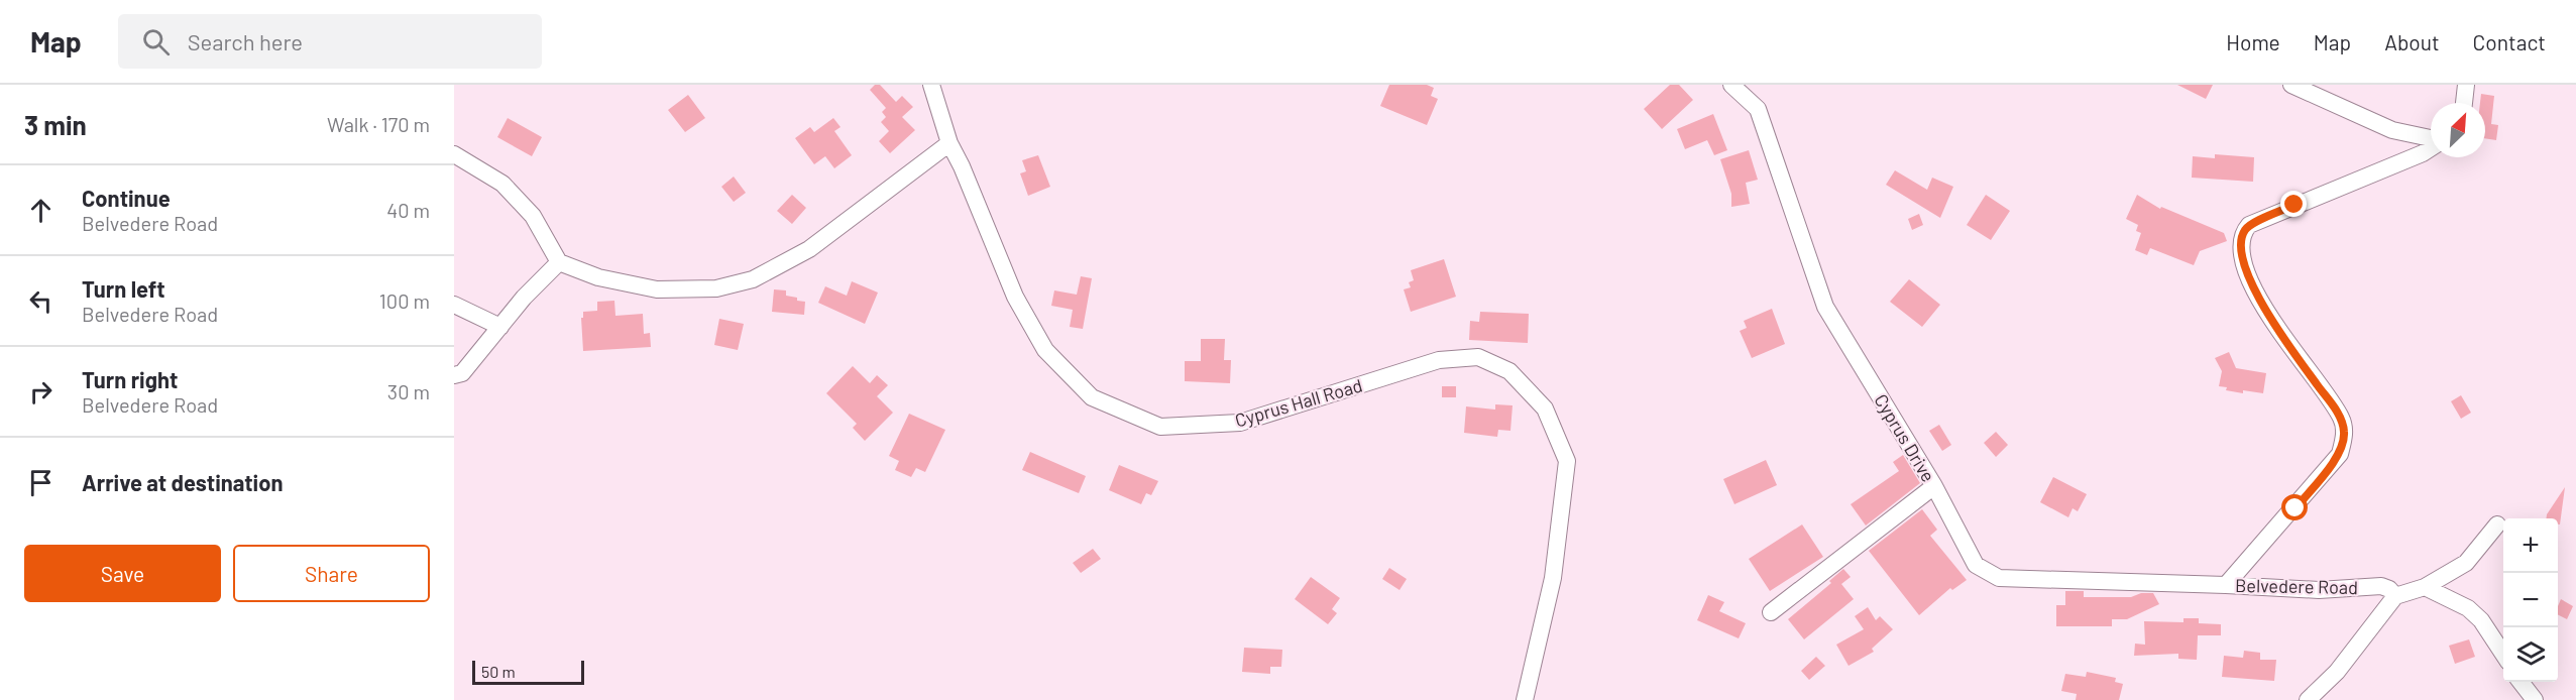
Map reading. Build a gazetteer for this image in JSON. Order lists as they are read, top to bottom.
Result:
{
  "streets": {
    "street": ["Cyprus Hall Road", "Cyprus Drive", "Belvedere Road"]
  },
  "crossings": [
    ["Cyprus Drive", "Belvedere Road"]
  ],
  "scale_bar": "50 m",
  "north": "top right",
  "page": {
    "header": "Map",
    "search": "Search here",
    "nav": [
      "Home",
      "Map",
      "About",
      "Contact"
    ],
    "heading": ["3 min", "Walk · 170 m"],
    "list": [
      ["Continue", "Belvedere Road", "40 m"],
      ["Turn left", "Belvedere Road", "100 m"],
      ["Turn right", "Belvedere Road", "30 m"],
      "Arrive at destination"
    ],
    "map_buttons": ["+", "−"],
    "buttons": ["Save", "Share"],
    "scale": "50 m"
  }
}
